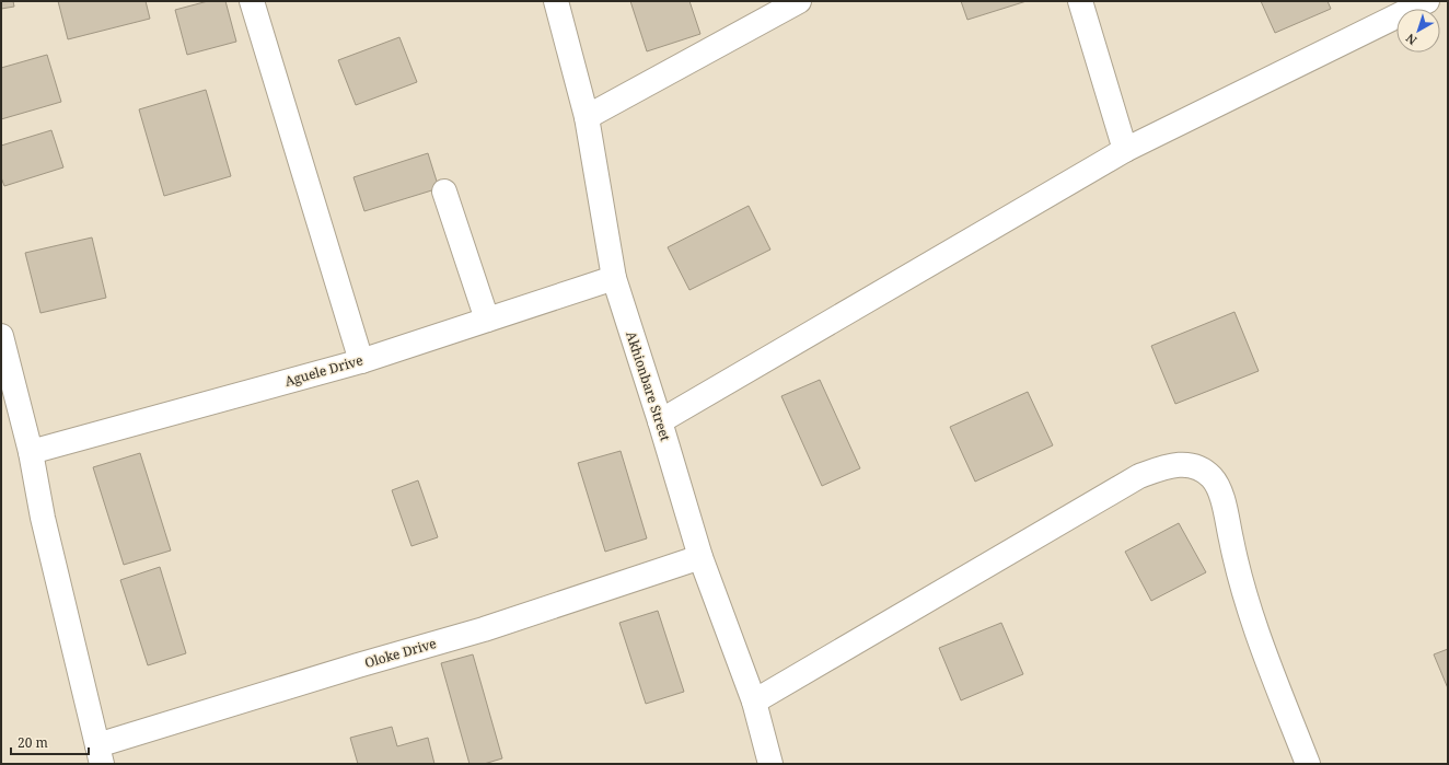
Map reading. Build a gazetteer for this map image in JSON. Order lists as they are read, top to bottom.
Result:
{
  "streets": {
    "street": ["Aguele Drive", "Akhionbare Street", "Oloke Drive"]
  },
  "crossings": [
    ["Aguele Drive", "Akhionbare Street"],
    ["Akhionbare Street", "Oloke Drive"]
  ],
  "scale_bar": "20 m",
  "north": "bottom left"
}
